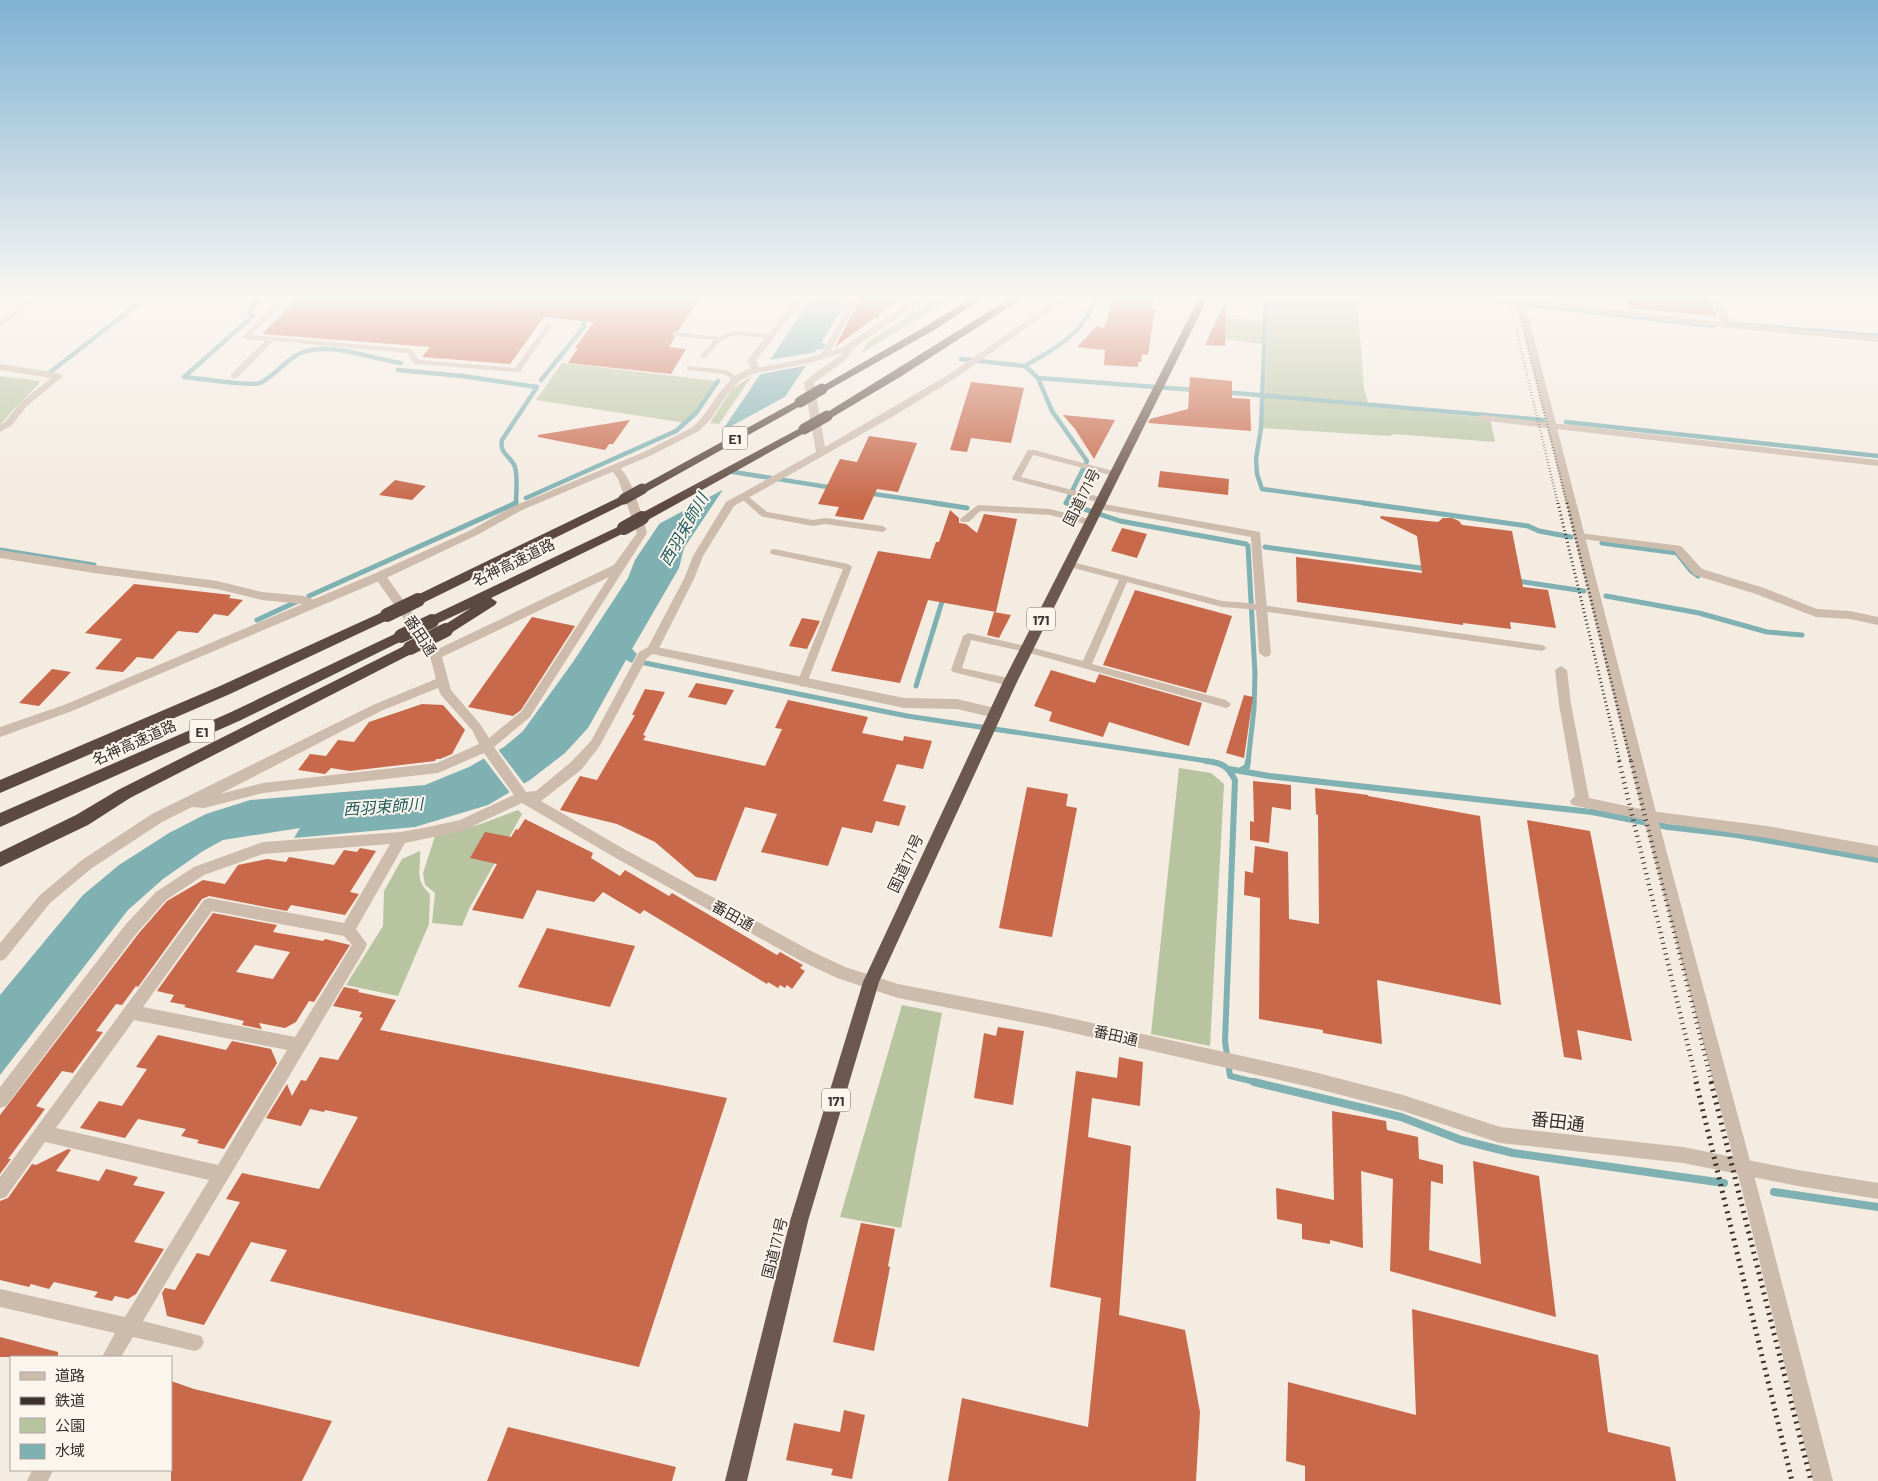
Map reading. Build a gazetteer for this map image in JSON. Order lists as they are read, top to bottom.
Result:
{
  "streets": {
    "highway": [
      "E1",
      "国道171号",
      "名神高速道路",
      "171"
    ],
    "street": ["番田通"]
  },
  "crossings": [
    ["国道171号", "番田通"],
    ["名神高速道路", "番田通"]
  ],
  "water": ["西羽束師川"],
  "legend": [
    "道路",
    "鉄道",
    "公園",
    "水域"
  ]
}
